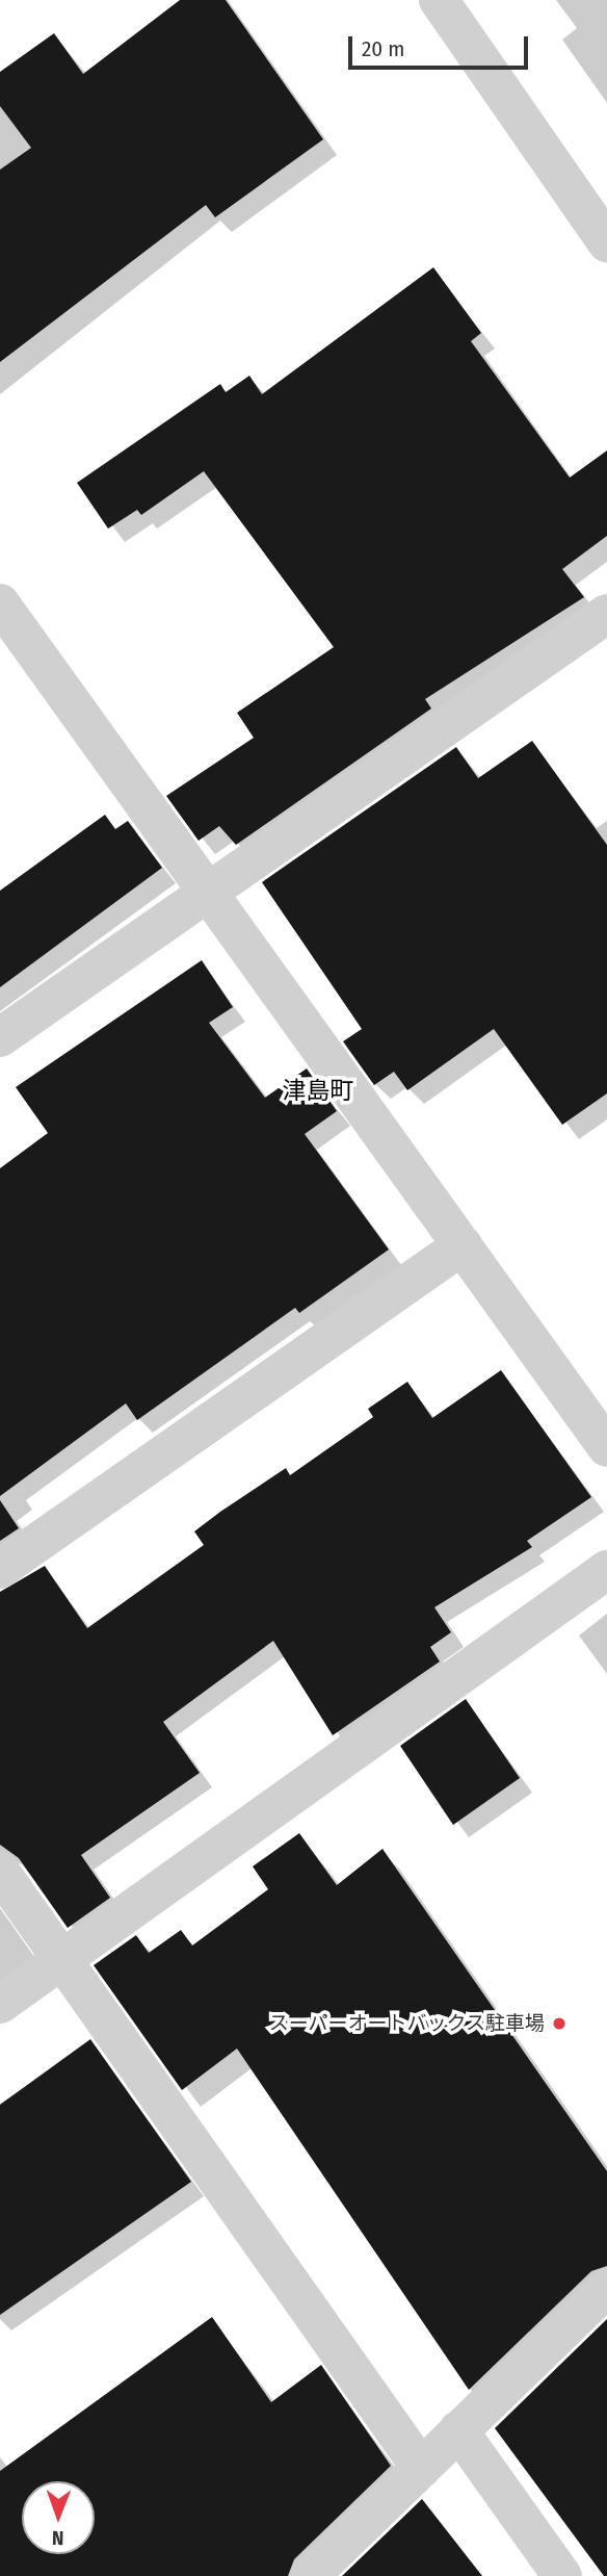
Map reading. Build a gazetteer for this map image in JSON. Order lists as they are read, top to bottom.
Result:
{
  "districts": ["津島町"],
  "places": ["スーパーオートバックス駐車場"],
  "scale_bar": "20 m",
  "north": "bottom"
}
